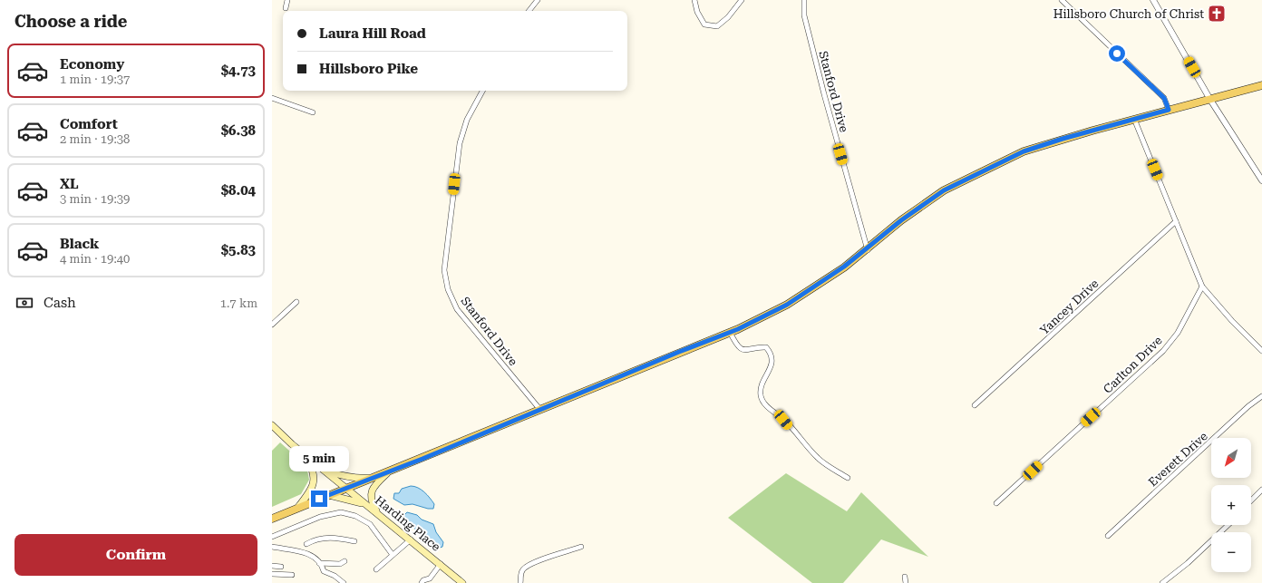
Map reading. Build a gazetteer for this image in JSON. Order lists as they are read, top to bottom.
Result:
{
  "streets": {
    "main road": ["Harding Place"],
    "street": [
      "Stanford Drive",
      "Yancey Drive",
      "Carlton Drive",
      "Everett Drive"
    ]
  },
  "places": {
    "church": ["Hillsboro Church of Christ"]
  },
  "north": "bottom left",
  "page": {
    "heading": "Choose a ride",
    "banner": ["Laura Hill Road", "Hillsboro Pike"],
    "list": [
      {
        "name": "Economy",
        "note": "1 min · 19:37",
        "value": "$4.73"
      },
      {
        "name": "Comfort",
        "note": "2 min · 19:38",
        "value": "$6.38"
      },
      {
        "name": "XL",
        "note": "3 min · 19:39",
        "value": "$8.04"
      },
      {
        "name": "Black",
        "note": "4 min · 19:40",
        "value": "$5.83"
      }
    ],
    "pay": ["Cash", "1.7 km"],
    "map_buttons": ["+", "−"],
    "bubble": "5 min",
    "buttons": "Confirm"
  }
}
